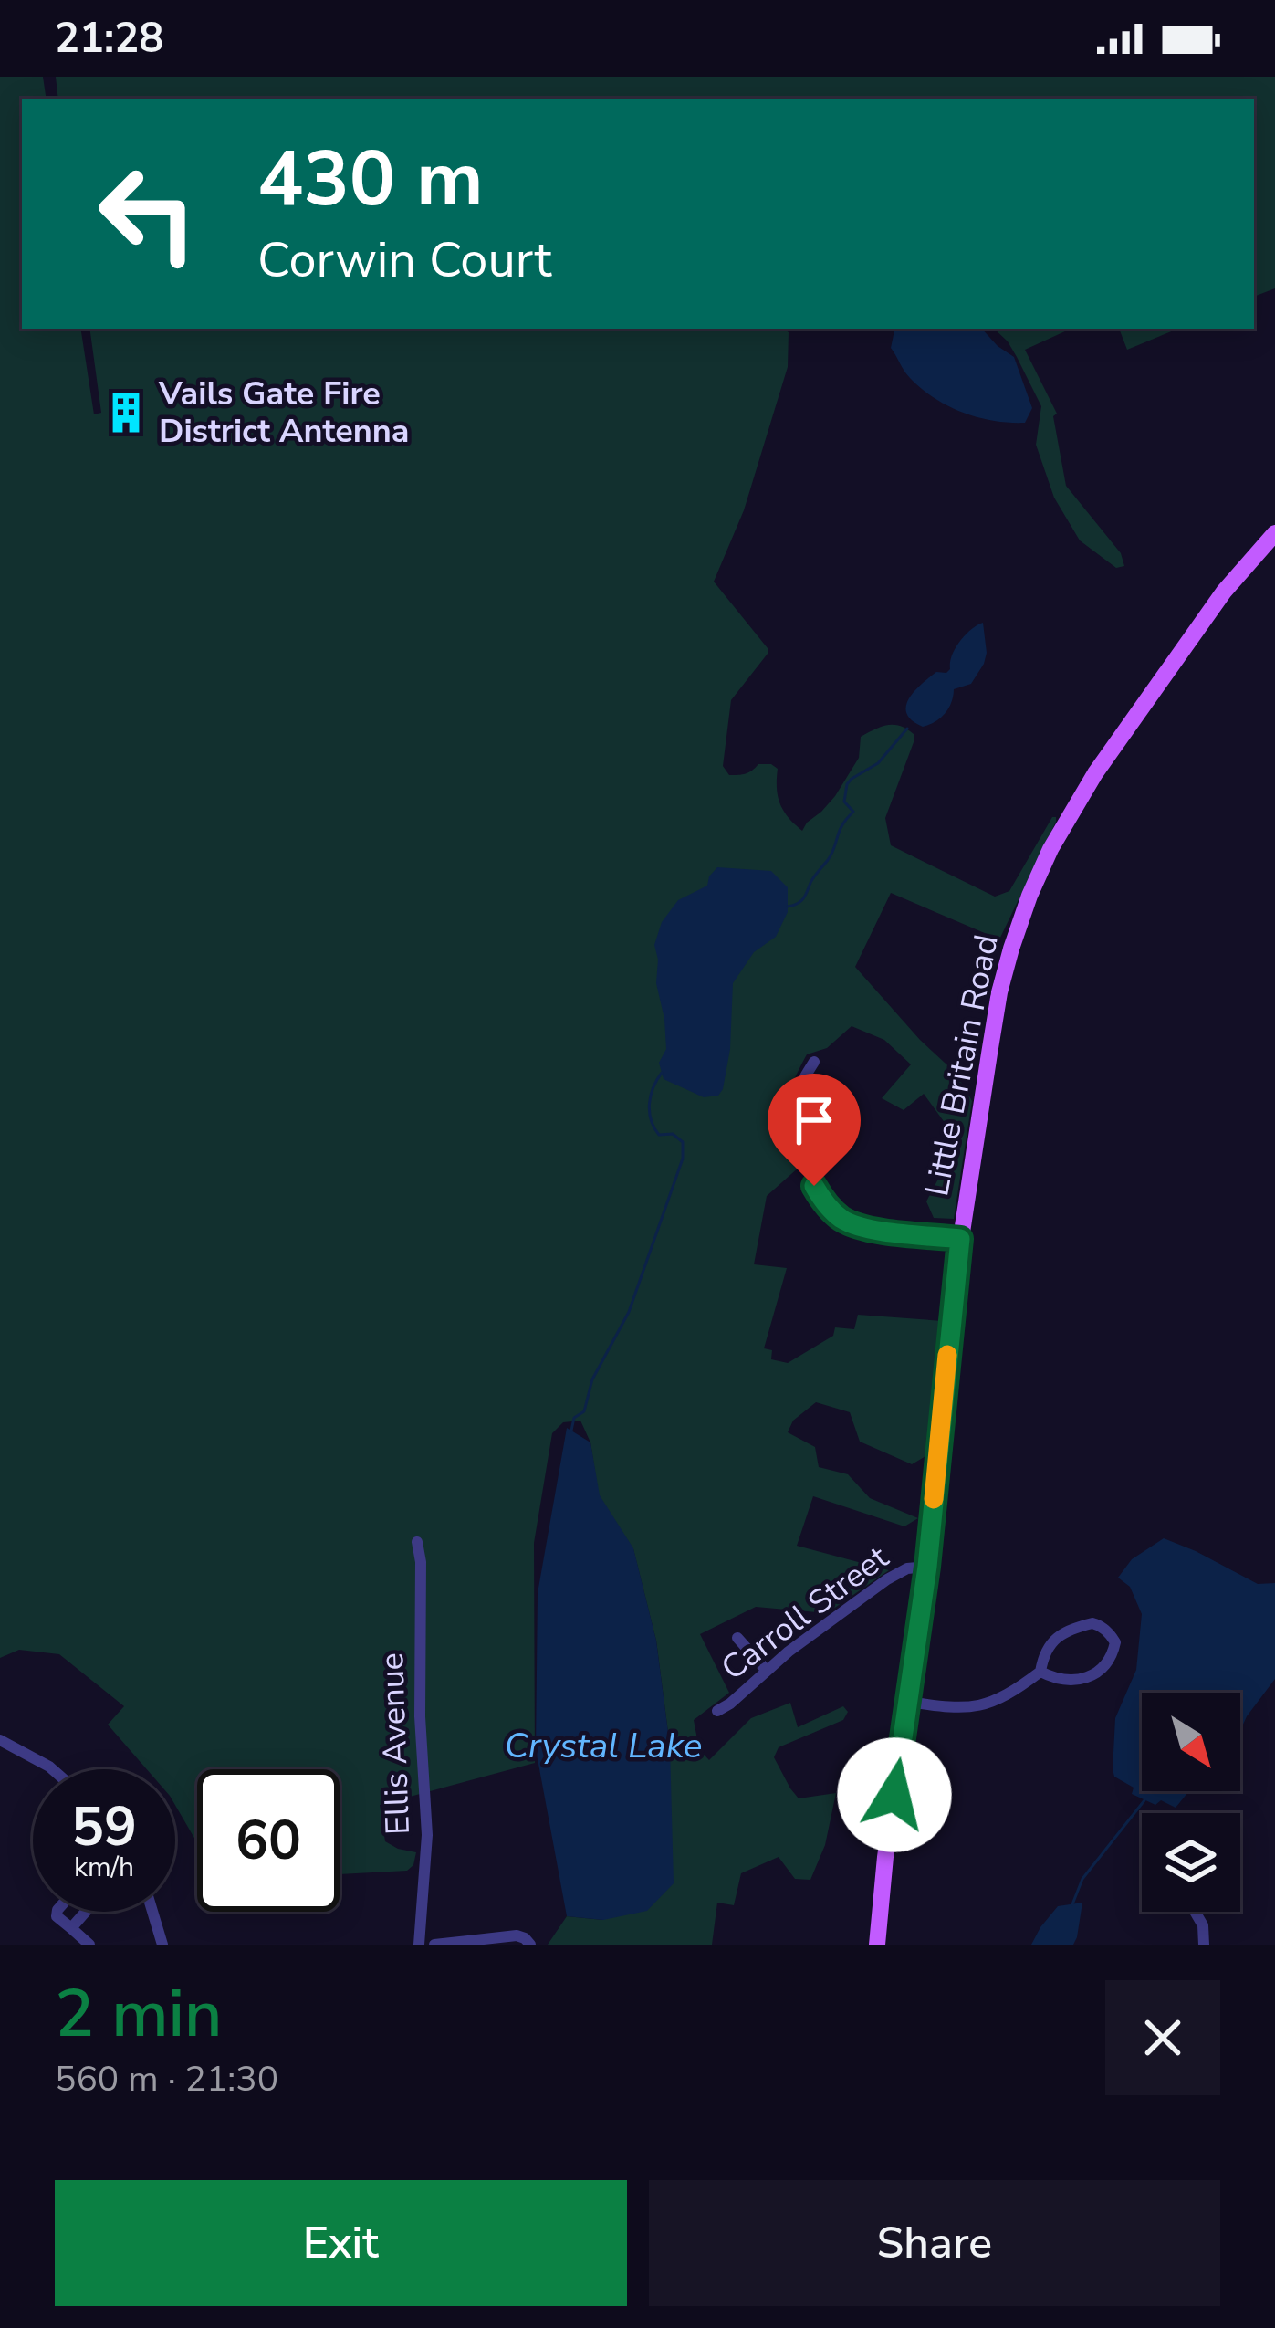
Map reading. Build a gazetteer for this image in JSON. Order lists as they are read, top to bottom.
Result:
{
  "streets": {
    "main road": ["Little Britain Road"],
    "street": ["Carroll Street", "Ellis Avenue"]
  },
  "crossings": [
    ["Little Britain Road", "Carroll Street"]
  ],
  "water": ["Crystal Lake"],
  "places": {
    "building": ["Vails Gate Fire District Antenna"]
  },
  "north": "bottom right",
  "page": {
    "status": "21:28",
    "turn": ["430 m", "Corwin Court"],
    "speed": "59 km/h",
    "limit": "60",
    "heading": ["2 min", "560 m · 21:30"],
    "buttons": ["Exit", "Share"]
  }
}
